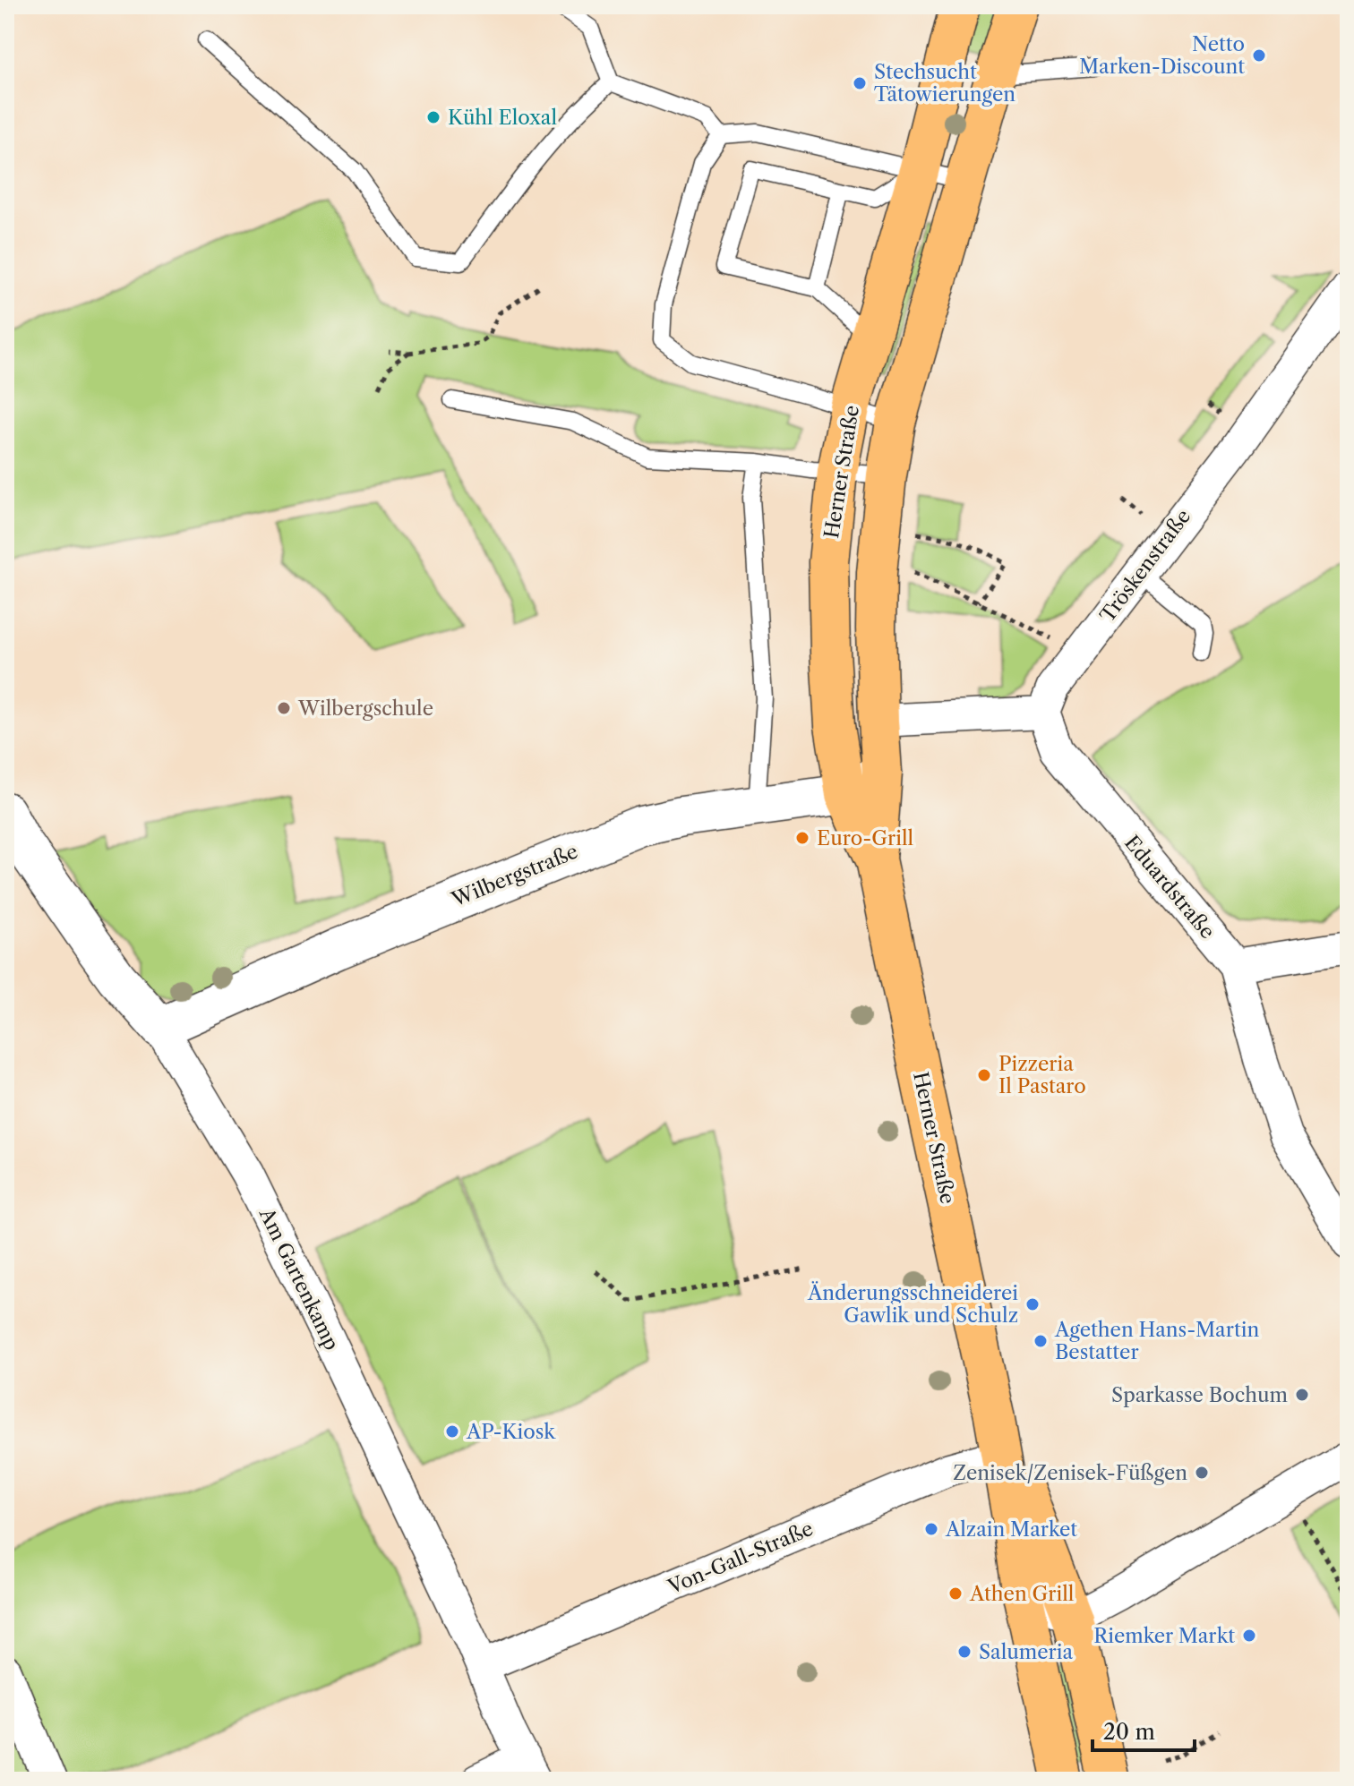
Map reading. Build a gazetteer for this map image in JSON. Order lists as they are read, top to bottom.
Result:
{
  "streets": {
    "main road": ["Herner Straße"],
    "street": [
      "Tröskenstraße",
      "Wilbergstraße",
      "Eduardstraße",
      "Am Gartenkamp",
      "Von-Gall-Straße"
    ]
  },
  "crossings": [
    ["Herner Straße", "Wilbergstraße"],
    ["Herner Straße", "Von-Gall-Straße"],
    ["Tröskenstraße", "Eduardstraße"],
    ["Wilbergstraße", "Am Gartenkamp"],
    ["Am Gartenkamp", "Von-Gall-Straße"]
  ],
  "places": [
    "Netto Marken-Discount",
    "Stechsucht Tätowierungen",
    "Kühl Eloxal",
    "Wilbergschule",
    "Euro-Grill",
    "Pizzeria Il Pastaro",
    "Änderungsschneiderei Gawlik und Schulz",
    "Agethen Hans-Martin Bestatter",
    "Sparkasse Bochum",
    "AP-Kiosk",
    "Zenisek/Zenisek-Füßgen",
    "Alzain Market",
    "Athen Grill",
    "Riemker Markt",
    "Salumeria"
  ],
  "scale_bar": "20 m"
}
